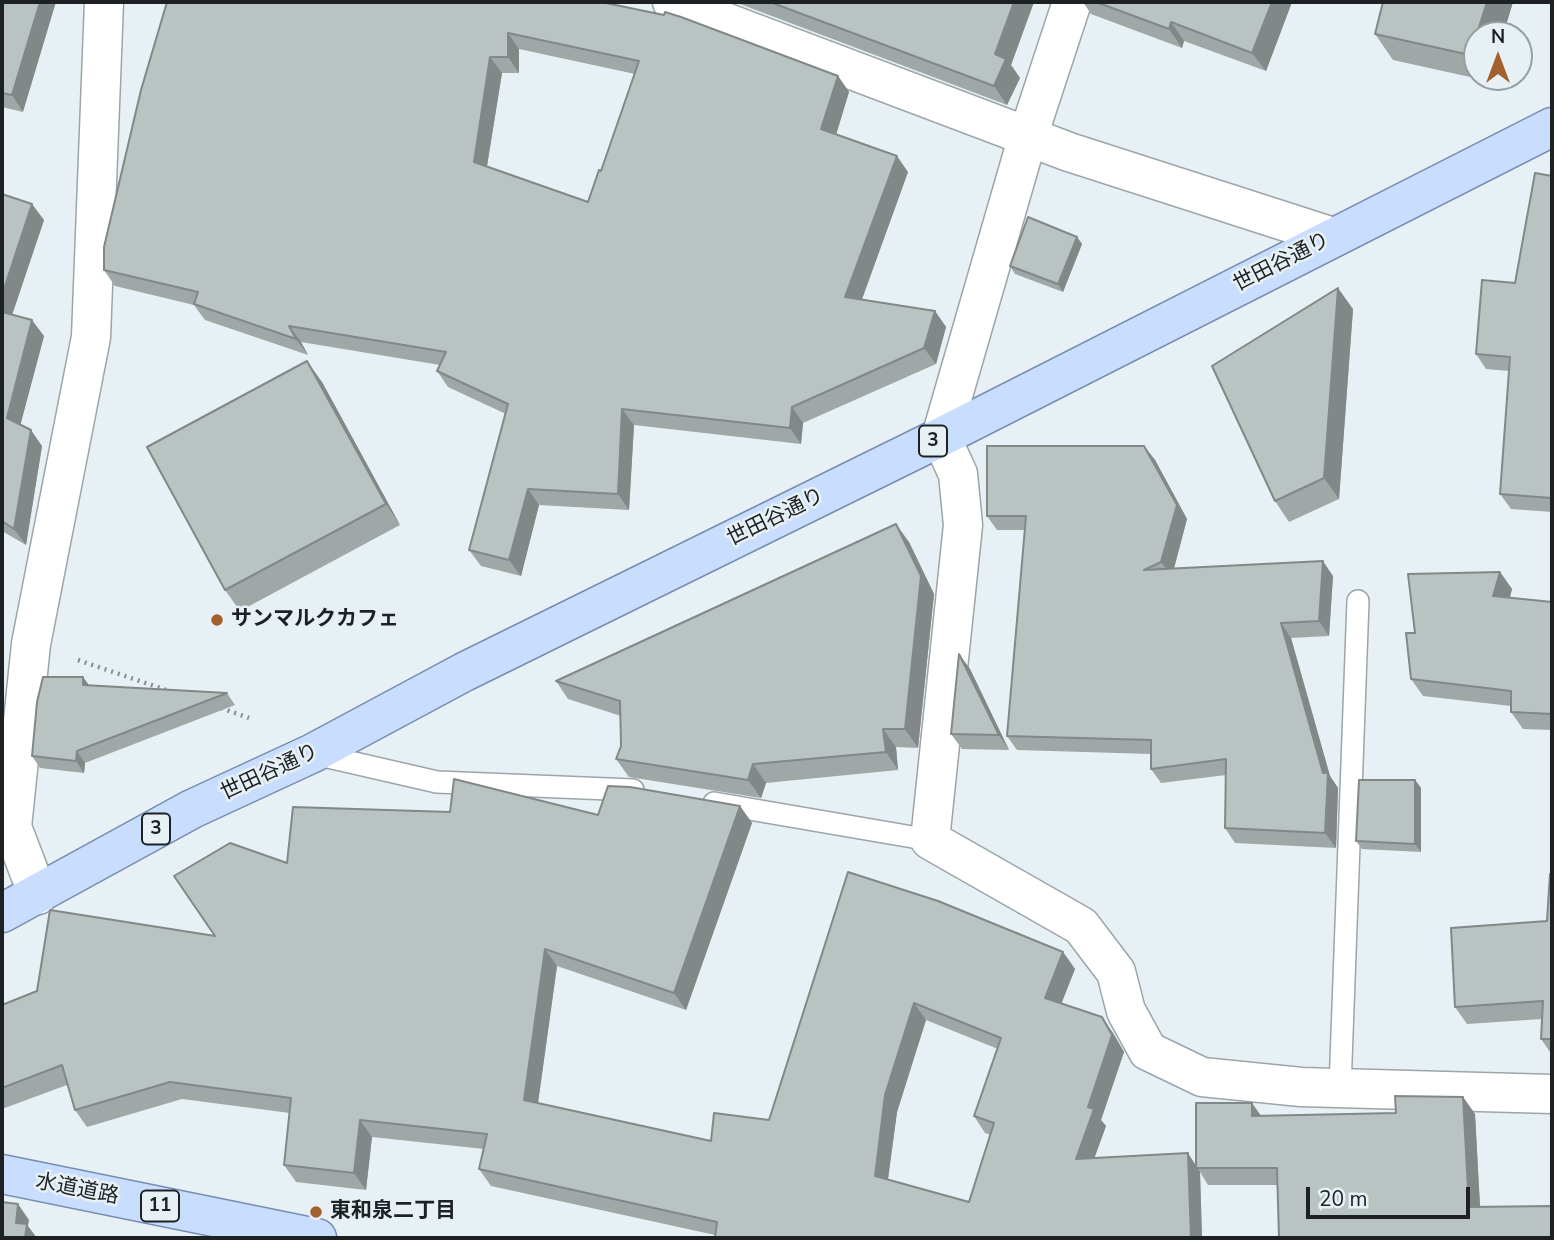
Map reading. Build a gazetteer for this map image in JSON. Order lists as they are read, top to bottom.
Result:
{
  "streets": {
    "main road": [
      "世田谷通り",
      "3",
      "水道道路",
      "11"
    ]
  },
  "places": ["サンマルクカフェ", "東和泉二丁目"],
  "scale_bar": "20 m",
  "north": "top"
}
